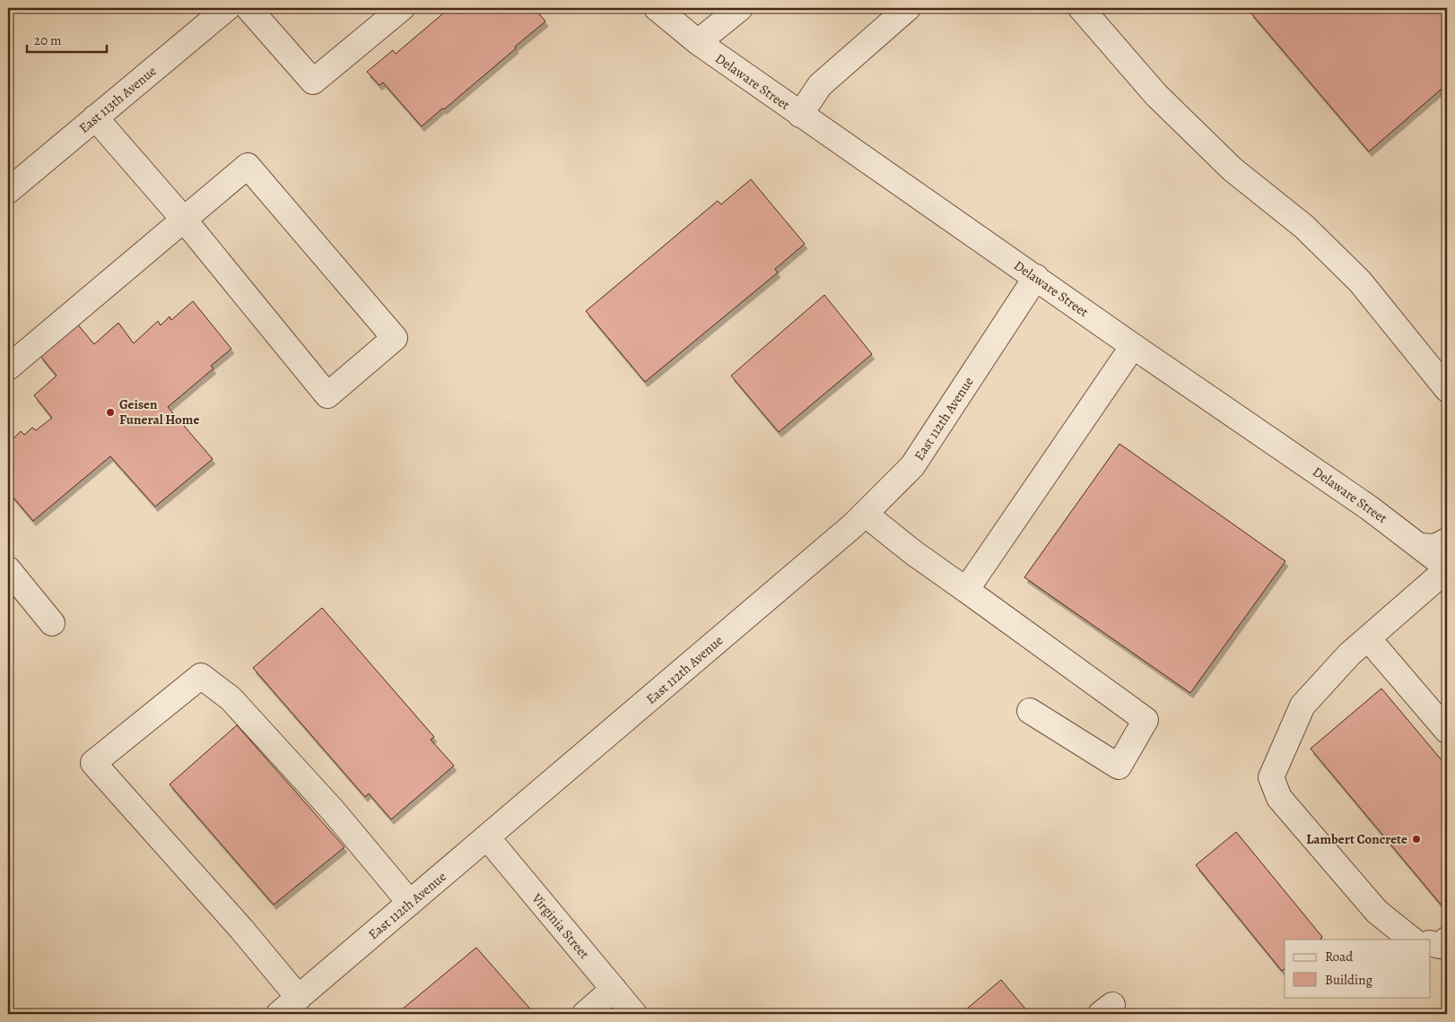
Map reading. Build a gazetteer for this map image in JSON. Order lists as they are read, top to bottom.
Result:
{
  "streets": {
    "street": [
      "Delaware Street",
      "East 113th Avenue",
      "East 112th Avenue",
      "Virginia Street"
    ]
  },
  "crossings": [
    ["Delaware Street", "East 112th Avenue"],
    ["East 112th Avenue", "Virginia Street"]
  ],
  "places": ["Geisen Funeral Home", "Lambert Concrete"],
  "legend": ["Road", "Building"],
  "scale_bar": "20 m"
}
